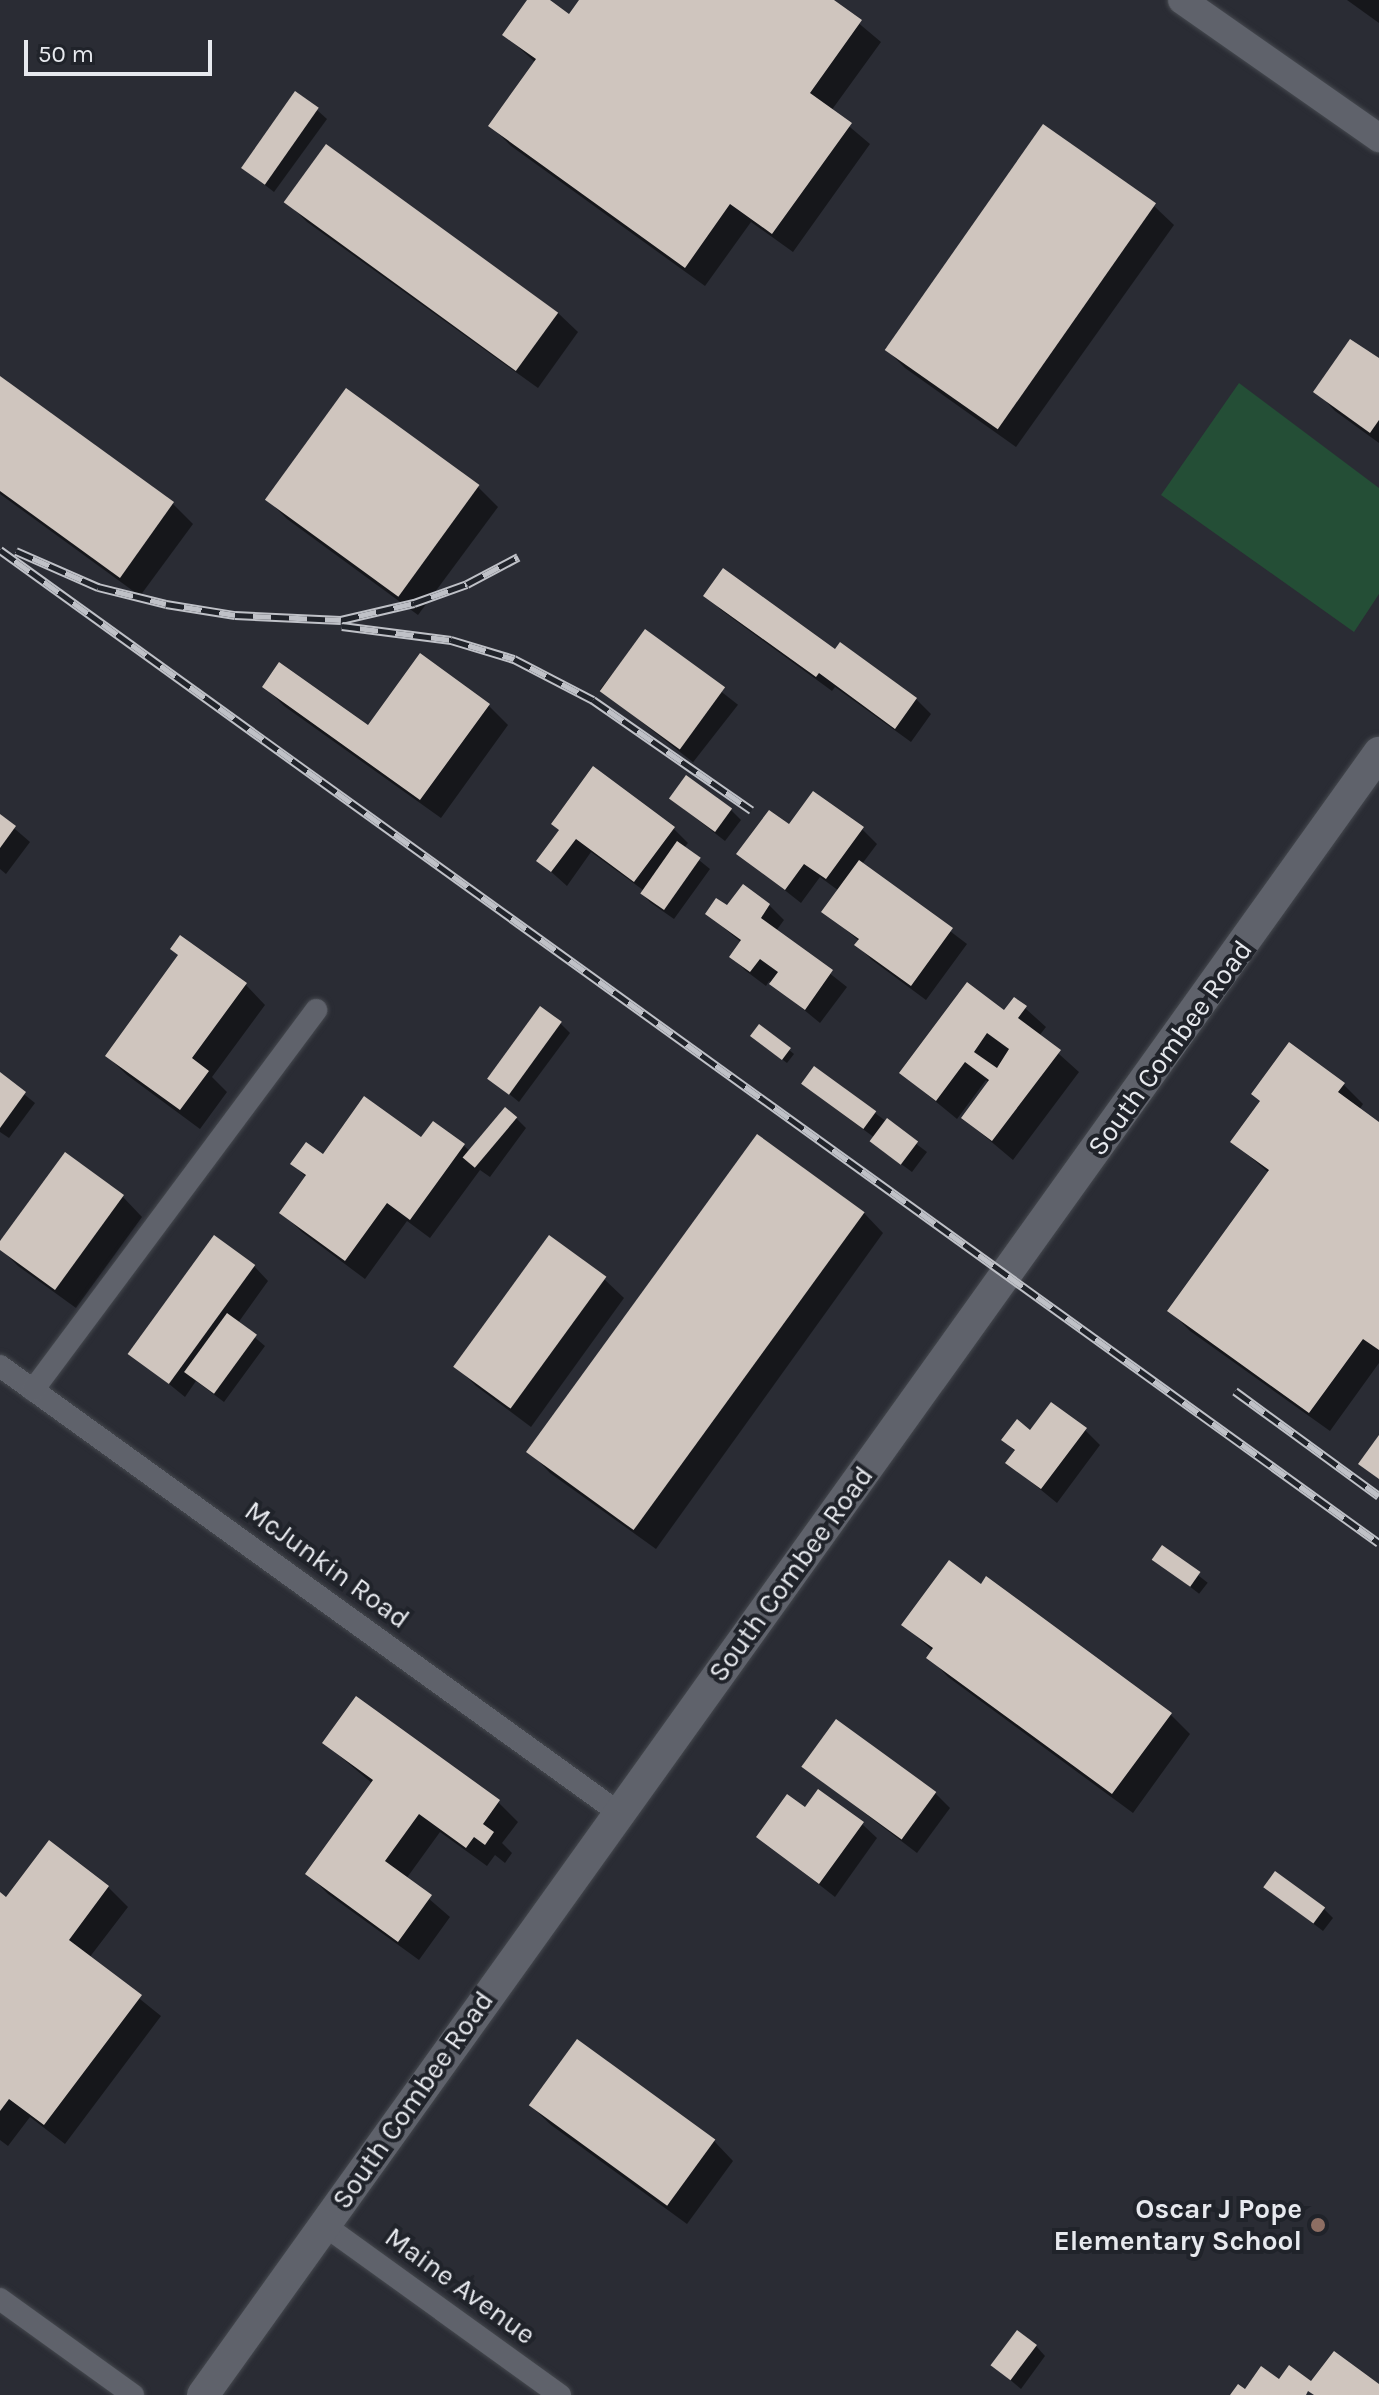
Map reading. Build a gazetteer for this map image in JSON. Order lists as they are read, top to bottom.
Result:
{
  "streets": {
    "main road": ["South Combee Road"],
    "street": ["McJunkin Road", "Maine Avenue"]
  },
  "crossings": [
    ["South Combee Road", "McJunkin Road"],
    ["South Combee Road", "Maine Avenue"]
  ],
  "places": ["Oscar J Pope Elementary School"],
  "scale_bar": "50 m"
}
